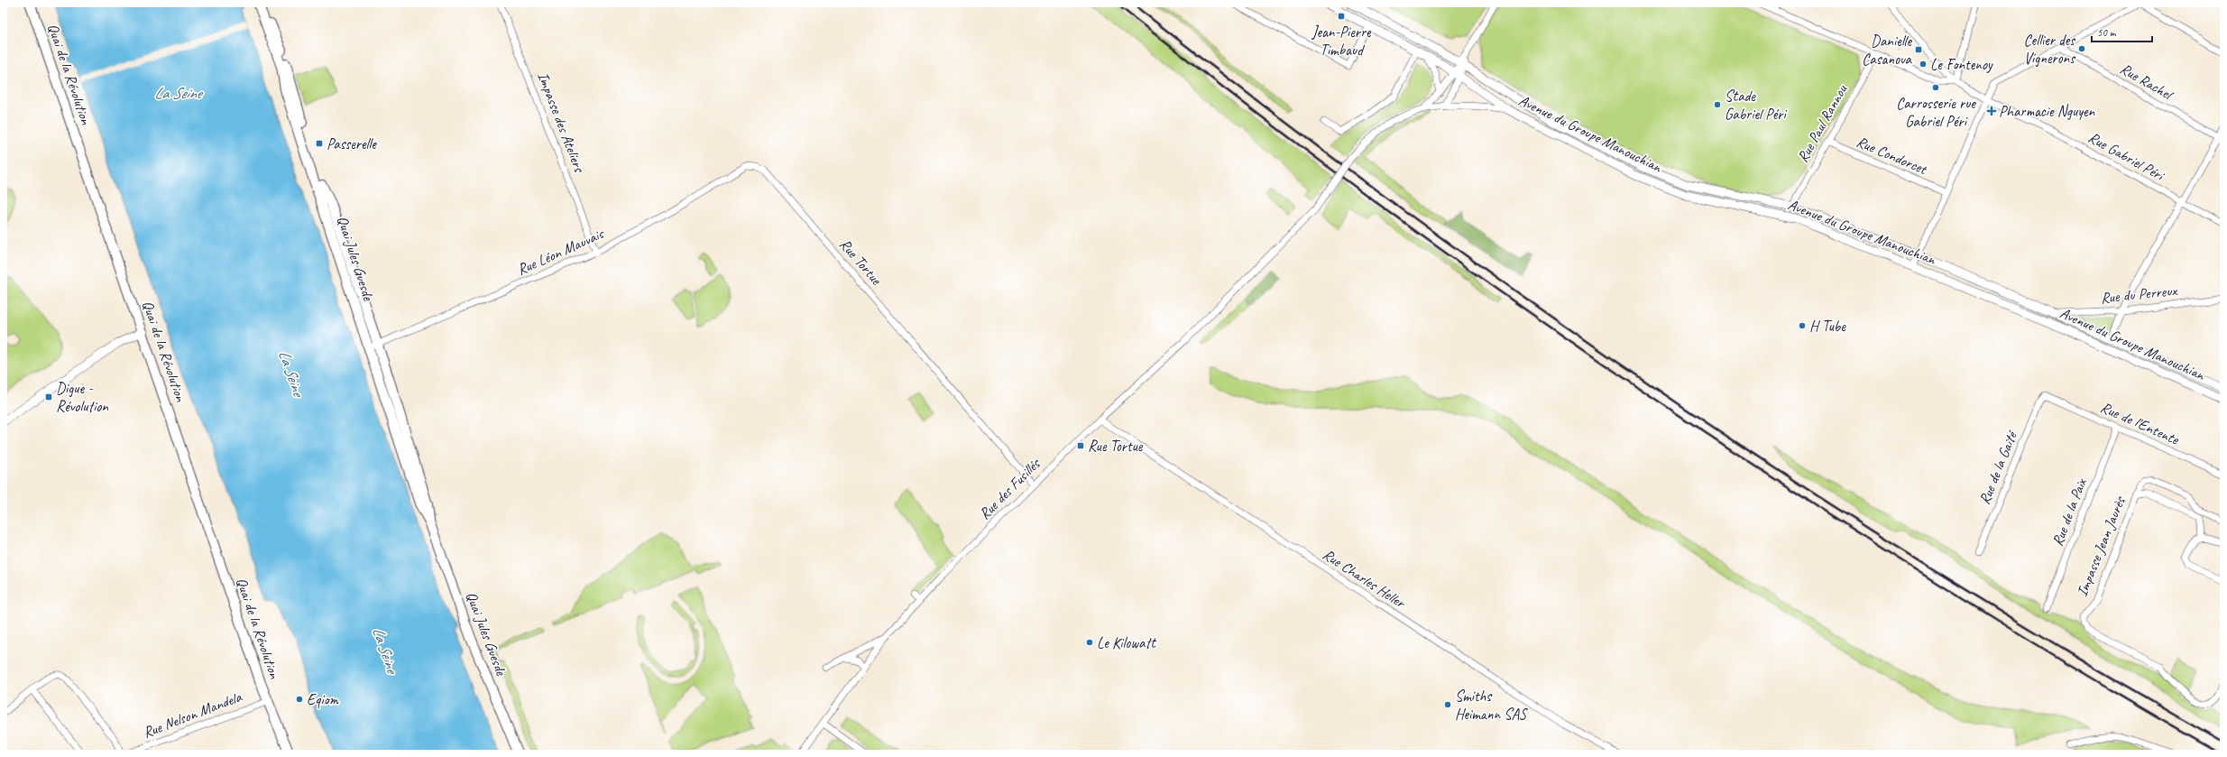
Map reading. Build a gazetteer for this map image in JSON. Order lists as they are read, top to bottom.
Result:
{
  "streets": {
    "main road": ["Quai de la Révolution", "Quai Jules Guesde"],
    "street": [
      "Rue Rachel",
      "Impasse des Ateliers",
      "Rue Paul Rannou",
      "Avenue du Groupe Manouchian",
      "Rue Condorcet",
      "Rue Gabriel Péri",
      "Rue Léon Mauvais",
      "Rue Tortue",
      "Rue du Perreux",
      "Rue de l'Entente",
      "Rue de la Gaité",
      "Rue des Fusillés",
      "Rue de la Paix",
      "Impasse Jean Jaurès",
      "Rue Charles Heller",
      "Rue Nelson Mandela"
    ]
  },
  "crossings": [
    ["Quai de la Révolution", "Rue Nelson Mandela"],
    ["Impasse des Ateliers", "Rue Léon Mauvais"],
    ["Rue Paul Rannou", "Avenue du Groupe Manouchian"],
    ["Rue Paul Rannou", "Rue Condorcet"],
    ["Avenue du Groupe Manouchian", "Rue du Perreux"],
    ["Rue Léon Mauvais", "Quai Jules Guesde"],
    ["Rue Léon Mauvais", "Rue Tortue"],
    ["Rue Tortue", "Rue des Fusillés"],
    ["Rue de l'Entente", "Rue de la Gaité"],
    ["Rue de l'Entente", "Rue de la Paix"],
    ["Rue des Fusillés", "Rue Charles Heller"]
  ],
  "water": ["La Seine"],
  "places": {
    "transit": [
      "Jean-Pierre Timbaud",
      "Danielle Casanova",
      "Passerelle",
      "Digue - Révolution",
      "Rue Tortue"
    ],
    "other": [
      "Cellier des Vignerons",
      "Le Fontenoy",
      "Carrosserie rue Gabriel Péri",
      "Stade Gabriel Péri",
      "H Tube",
      "Le Kilowatt",
      "Eqiom",
      "Smiths Heimann SAS"
    ],
    "health": ["Pharmacie Nguyen"]
  },
  "scale_bar": "50 m"
}
